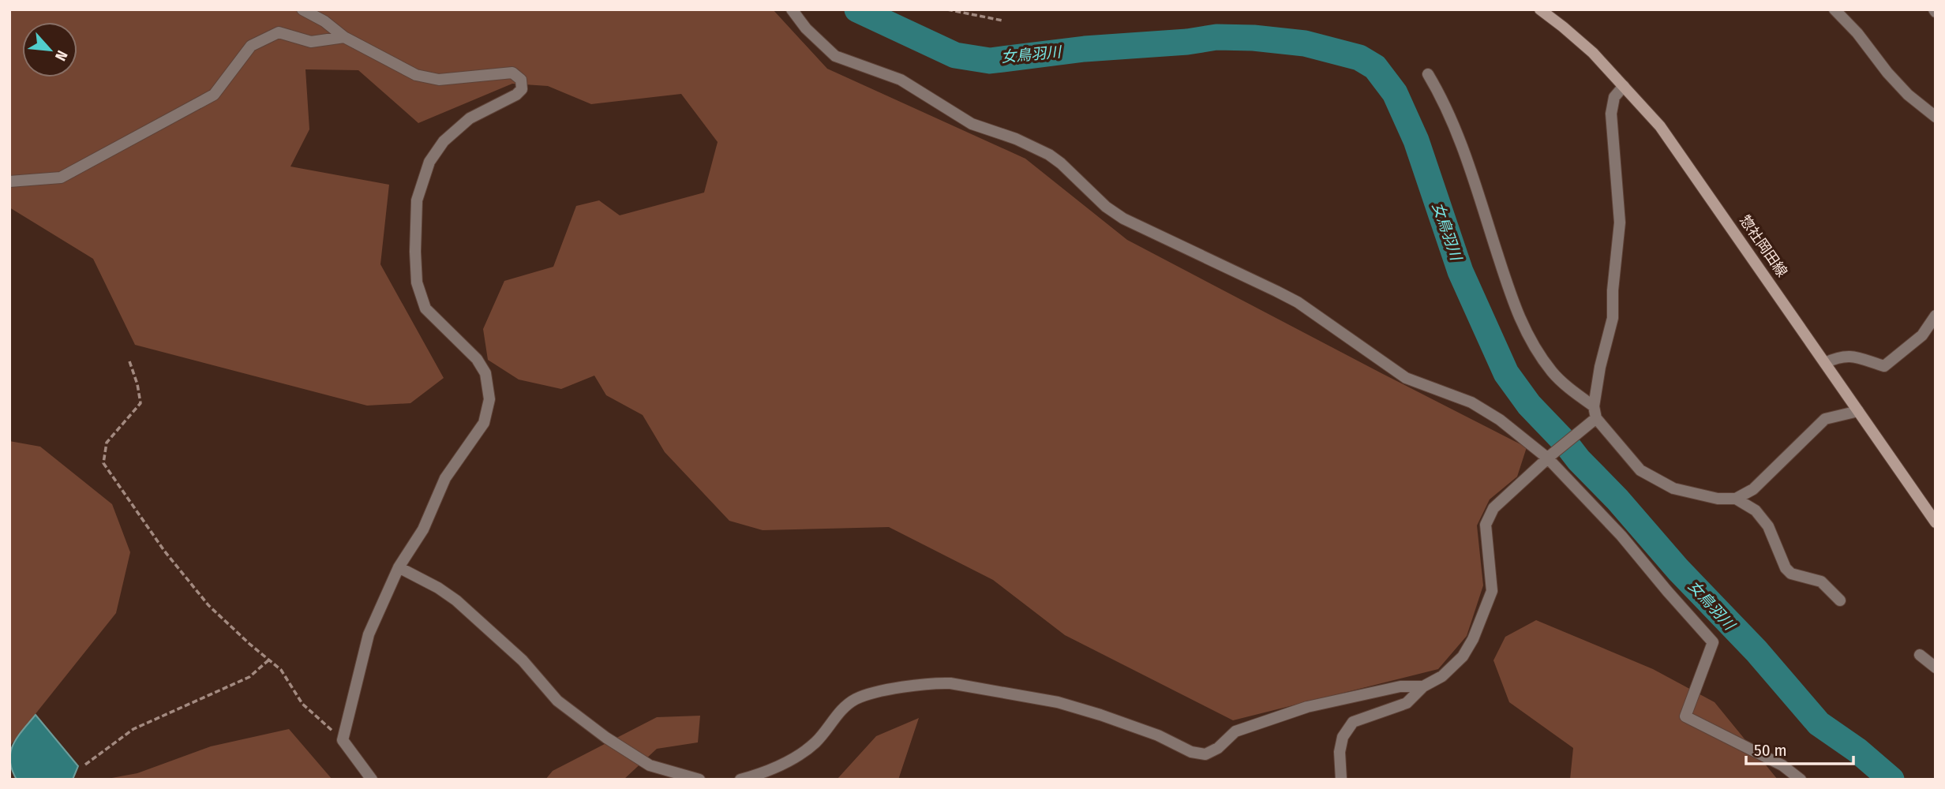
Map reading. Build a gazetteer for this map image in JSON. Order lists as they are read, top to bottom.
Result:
{
  "streets": {
    "main road": ["惣社岡田線"]
  },
  "water": ["女鳥羽川"],
  "scale_bar": "50 m",
  "north": "bottom right"
}
